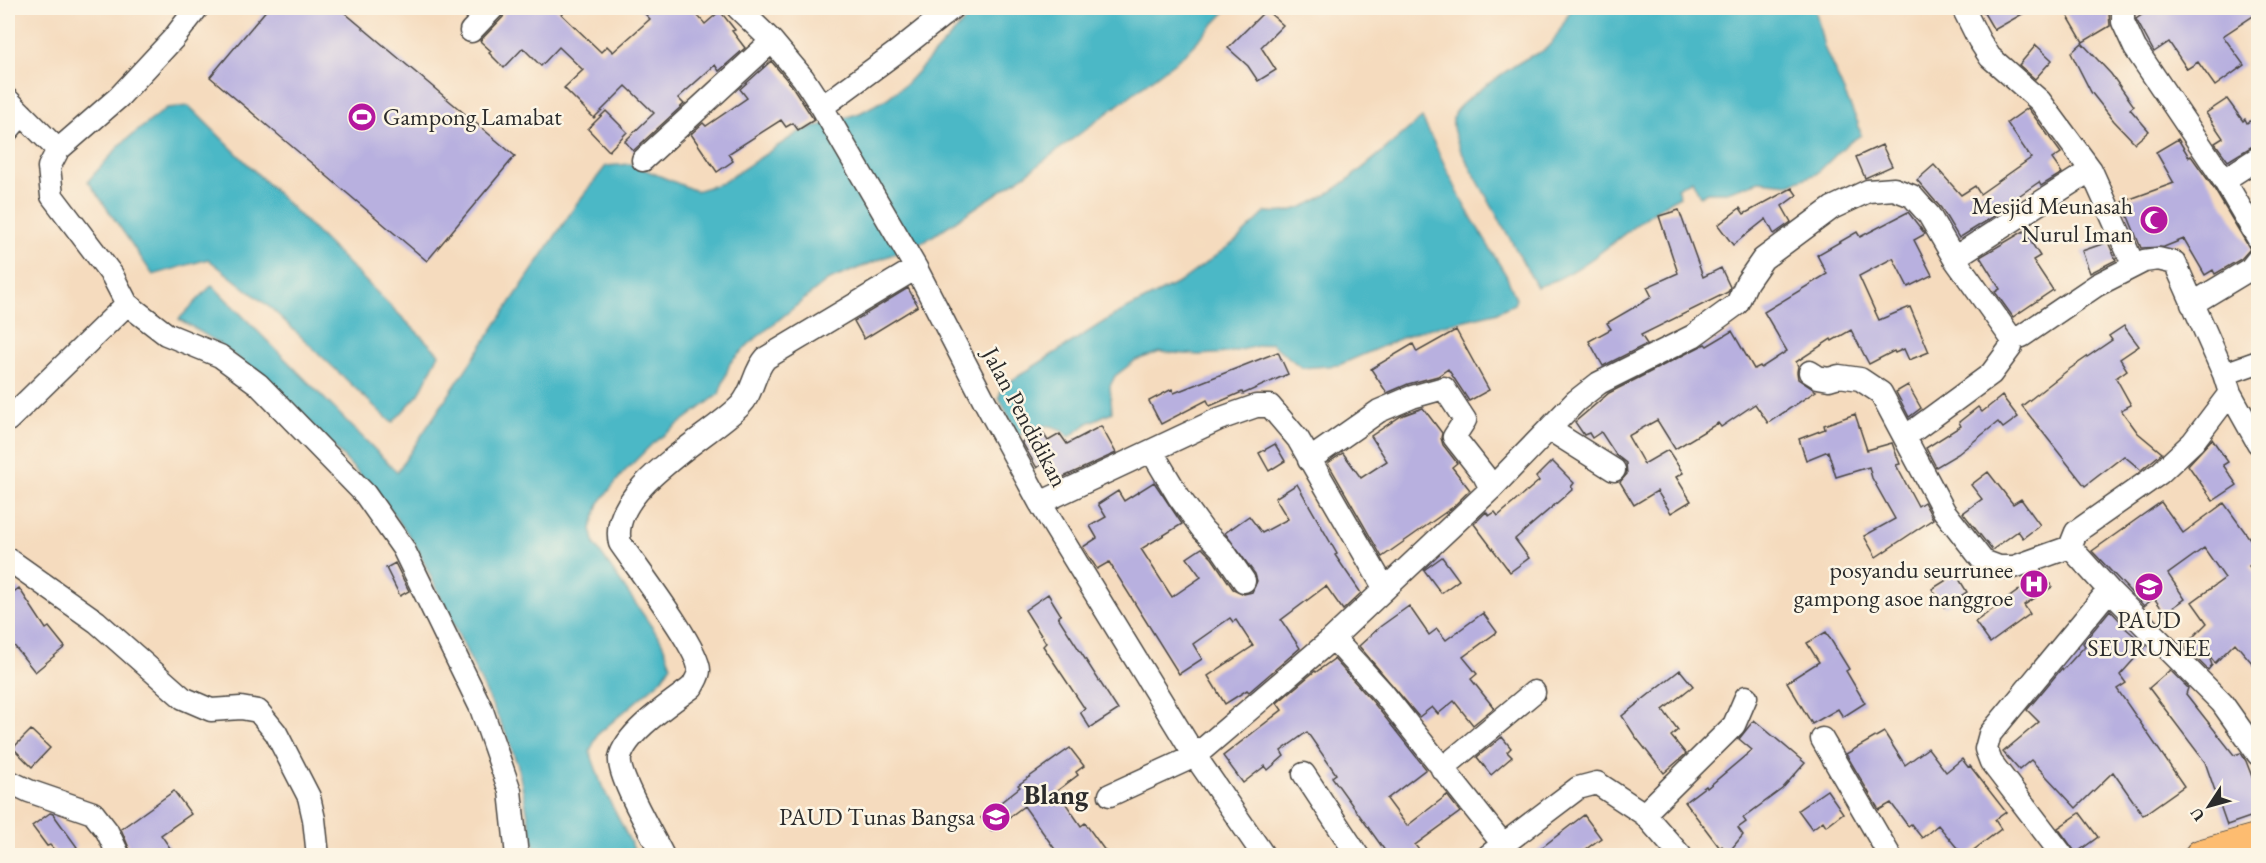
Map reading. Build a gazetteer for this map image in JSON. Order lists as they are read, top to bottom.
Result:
{
  "streets": {
    "street": ["Jalan Pendidikan"]
  },
  "districts": ["Blang"],
  "places": {
    "sports": ["Gampong Lamabat"],
    "mosque": ["Mesjid Meunasah Nurul Iman"],
    "hospital": ["posyandu seurrunee gampong asoe nanggroe"],
    "school or university": ["PAUD SEURUNEE", "PAUD Tunas Bangsa"]
  },
  "north": "bottom left"
}
